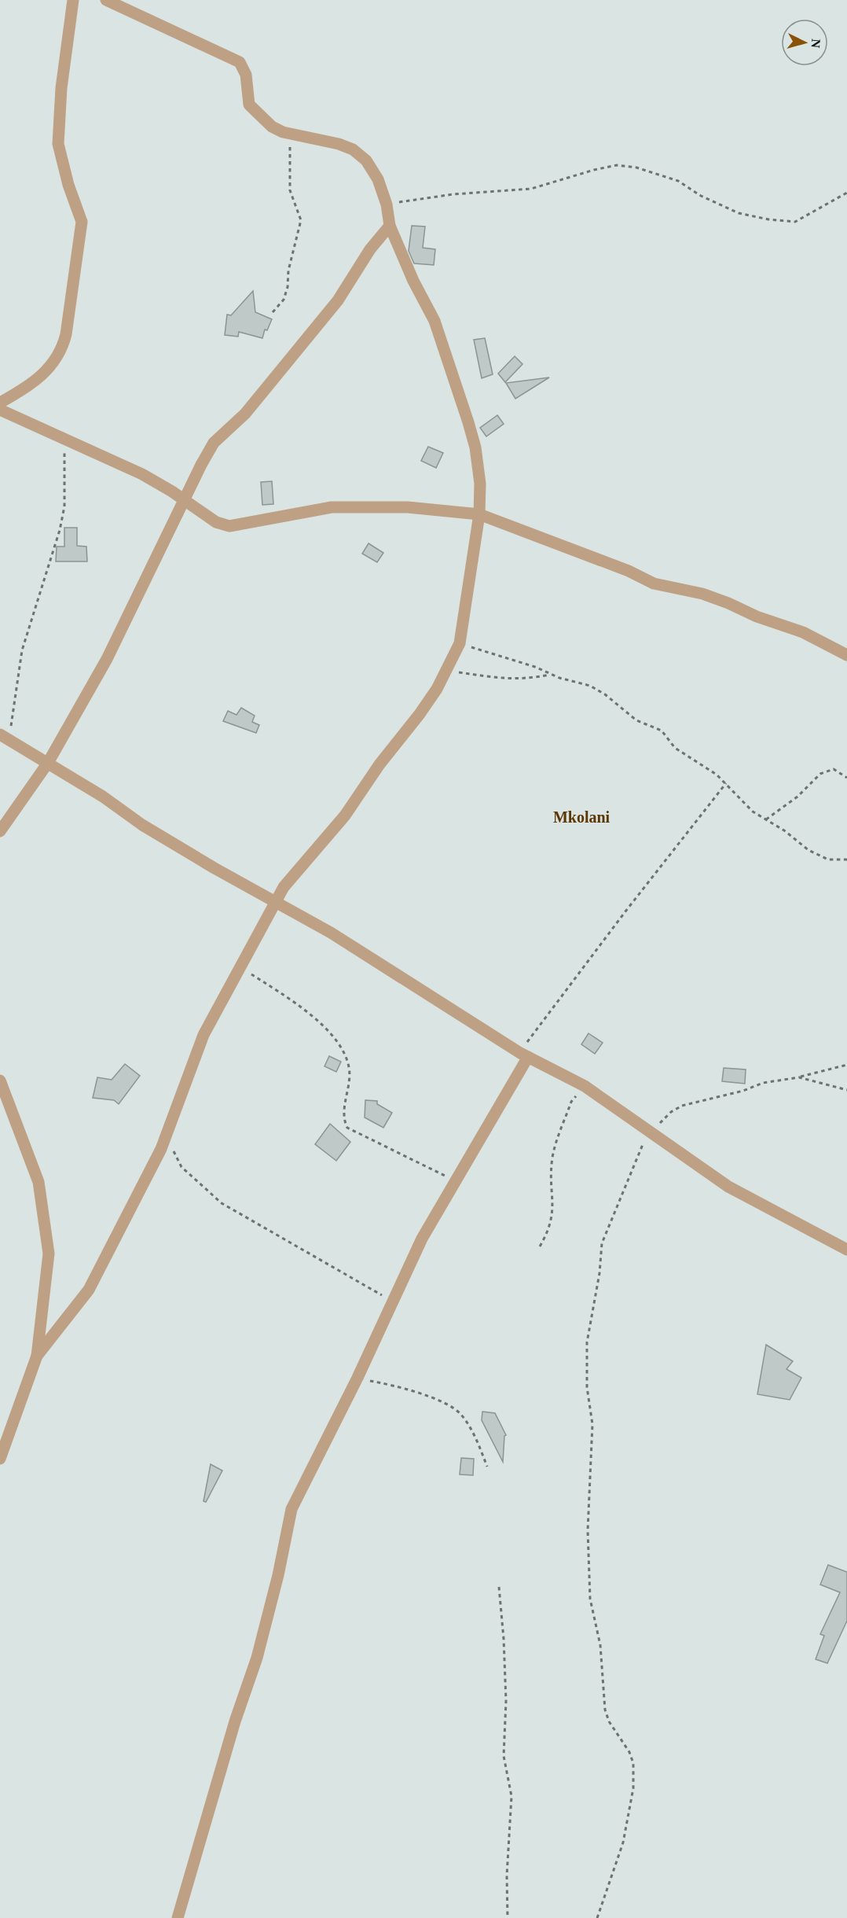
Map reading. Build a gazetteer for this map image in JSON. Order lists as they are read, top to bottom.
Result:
{
  "districts": ["Mkolani"],
  "north": "right"
}
